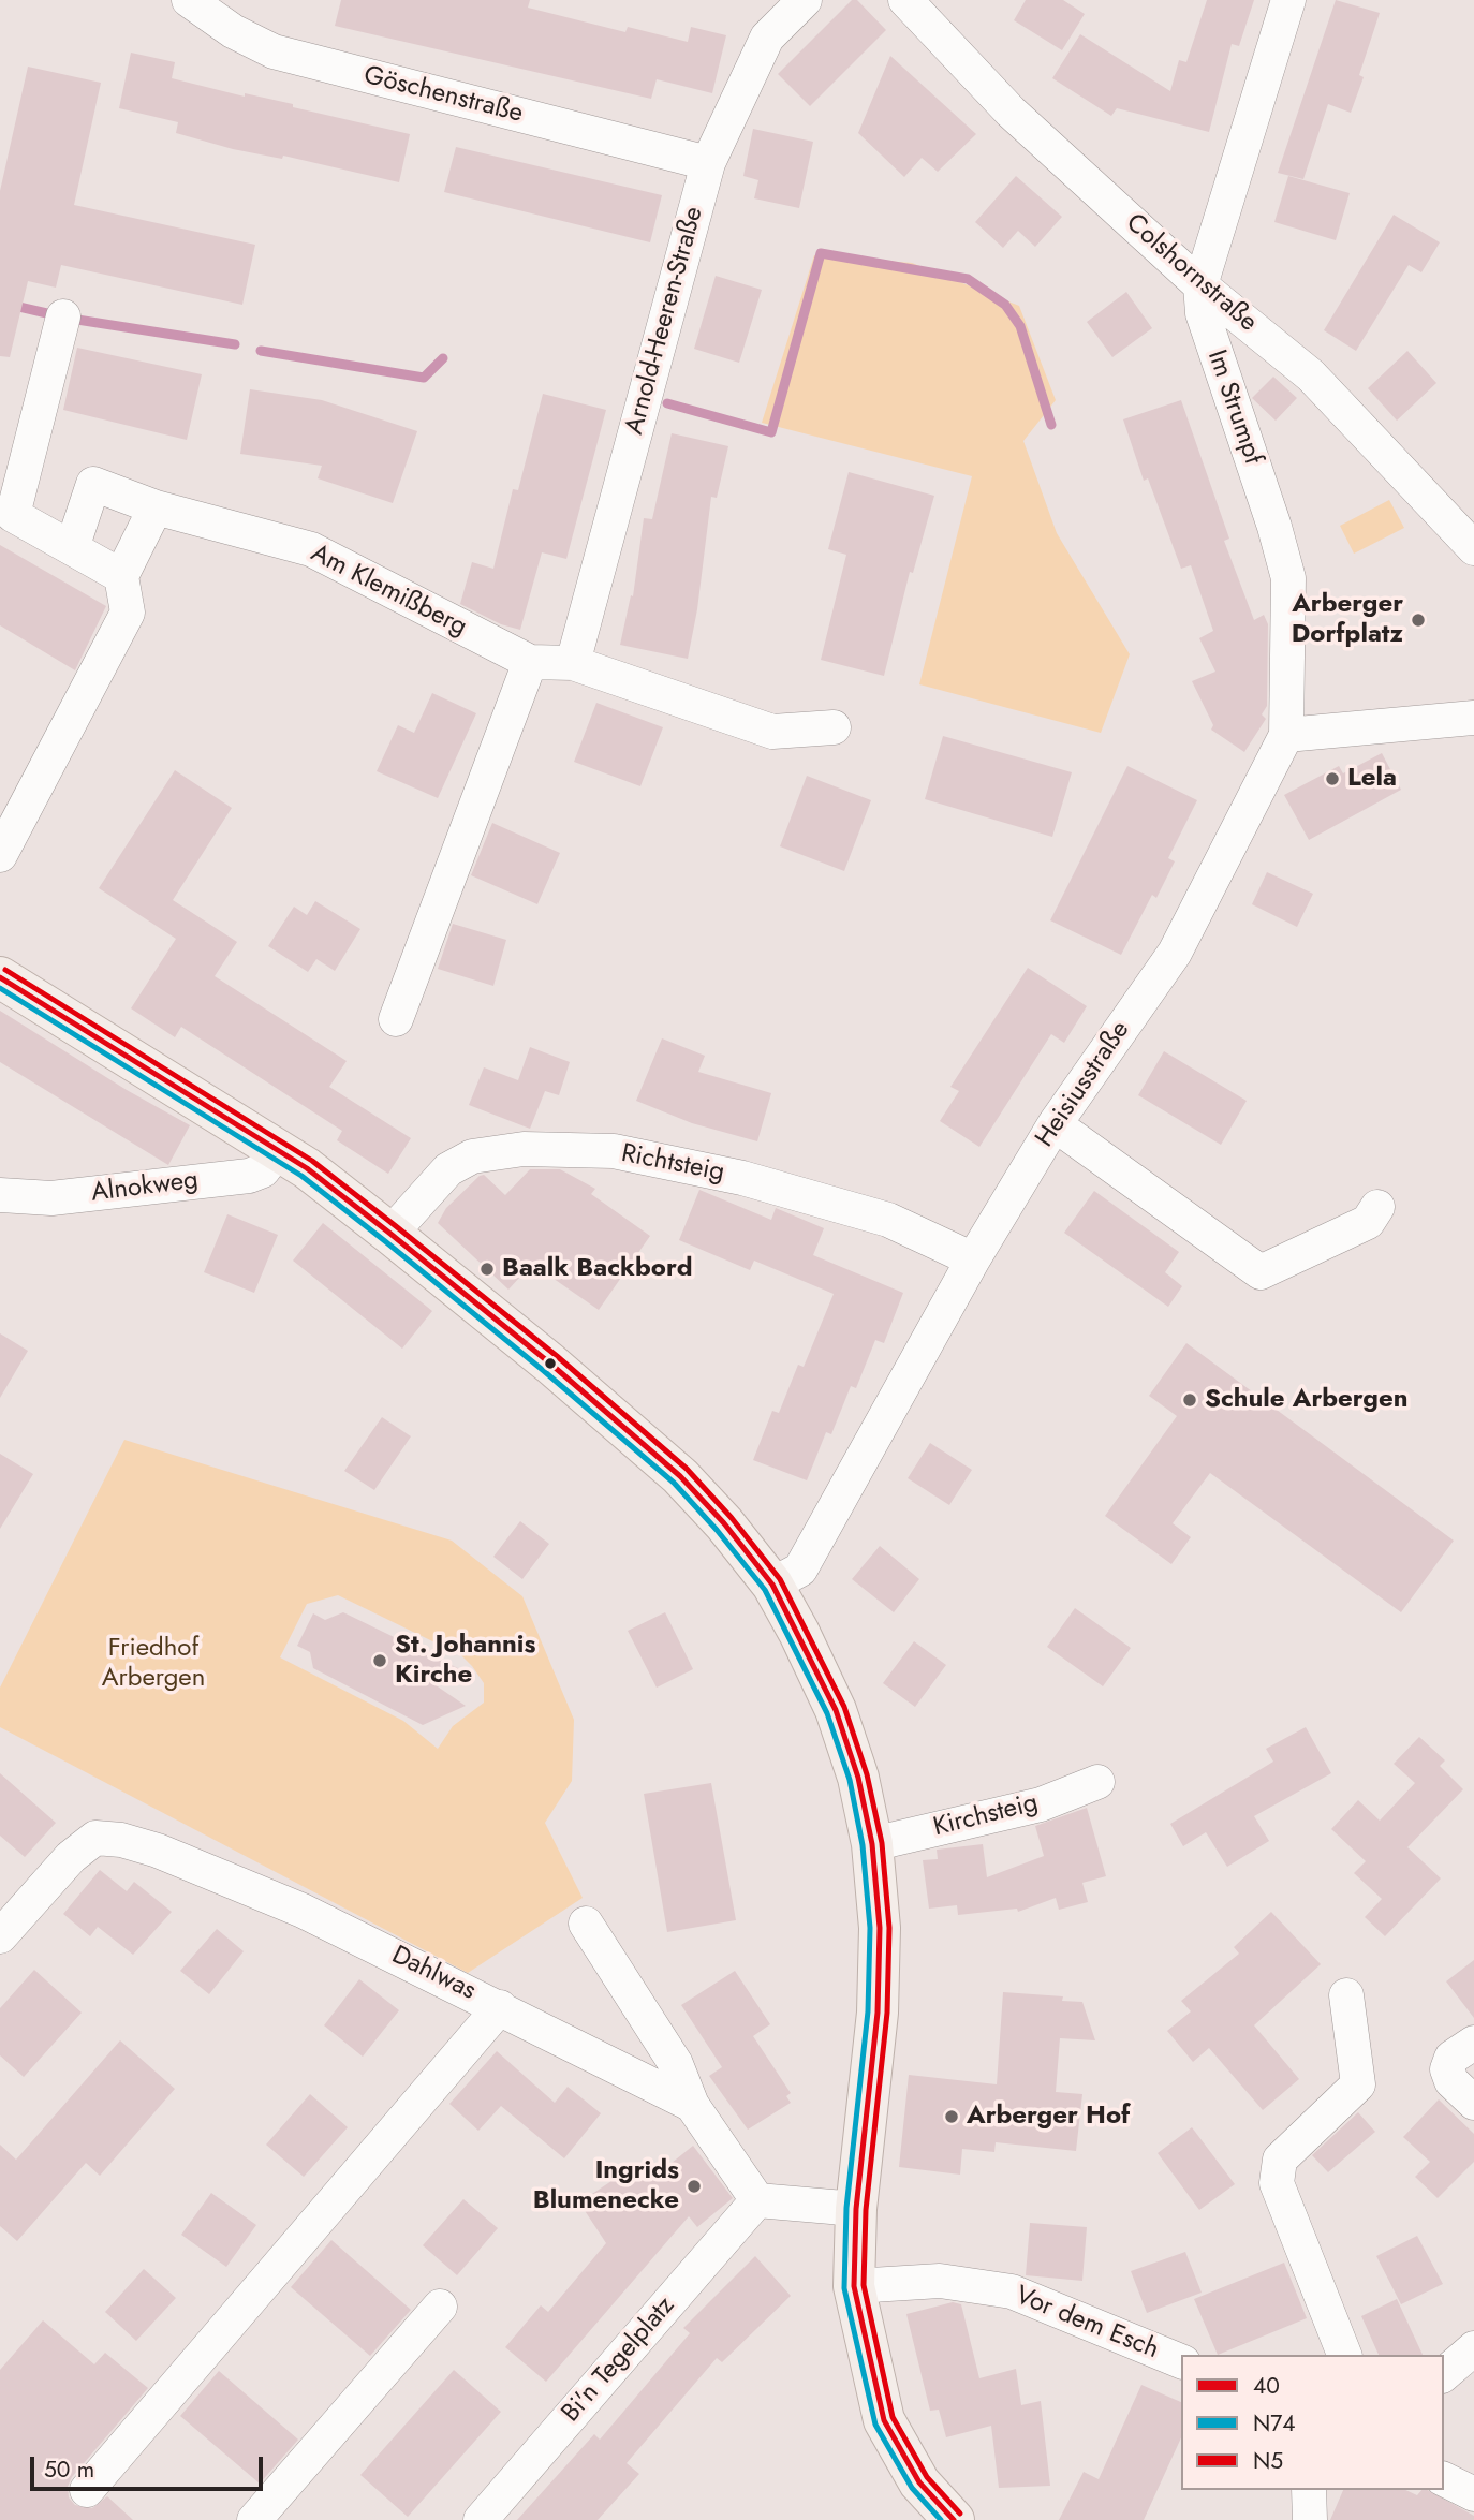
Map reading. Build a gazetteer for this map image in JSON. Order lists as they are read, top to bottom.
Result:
{
  "streets": {
    "street": [
      "Göschenstraße",
      "Colshornstraße",
      "Arnold-Heeren-Straße",
      "Im Strumpf",
      "Am Klemißberg",
      "Heisiusstraße",
      "Richtsteig",
      "Alnokweg",
      "Kirchsteig",
      "Dahlwas",
      "Vor dem Esch",
      "Bi'n Tegelplatz"
    ]
  },
  "crossings": [
    ["Göschenstraße", "Arnold-Heeren-Straße"],
    ["Colshornstraße", "Im Strumpf"],
    ["Arnold-Heeren-Straße", "Am Klemißberg"],
    ["Im Strumpf", "Heisiusstraße"],
    ["Heisiusstraße", "Richtsteig"],
    ["Dahlwas", "Bi'n Tegelplatz"]
  ],
  "parks": ["Friedhof Arbergen"],
  "places": [
    "Arberger Dorfplatz",
    "Lela",
    "Baalk Backbord",
    "Schule Arbergen",
    "St. Johannis Kirche",
    "Arberger Hof",
    "Ingrids Blumenecke"
  ],
  "lines": ["transit line N5", "transit line 40", "transit line N74"],
  "legend": ["40", "N74", "N5"],
  "scale_bar": "50 m"
}
